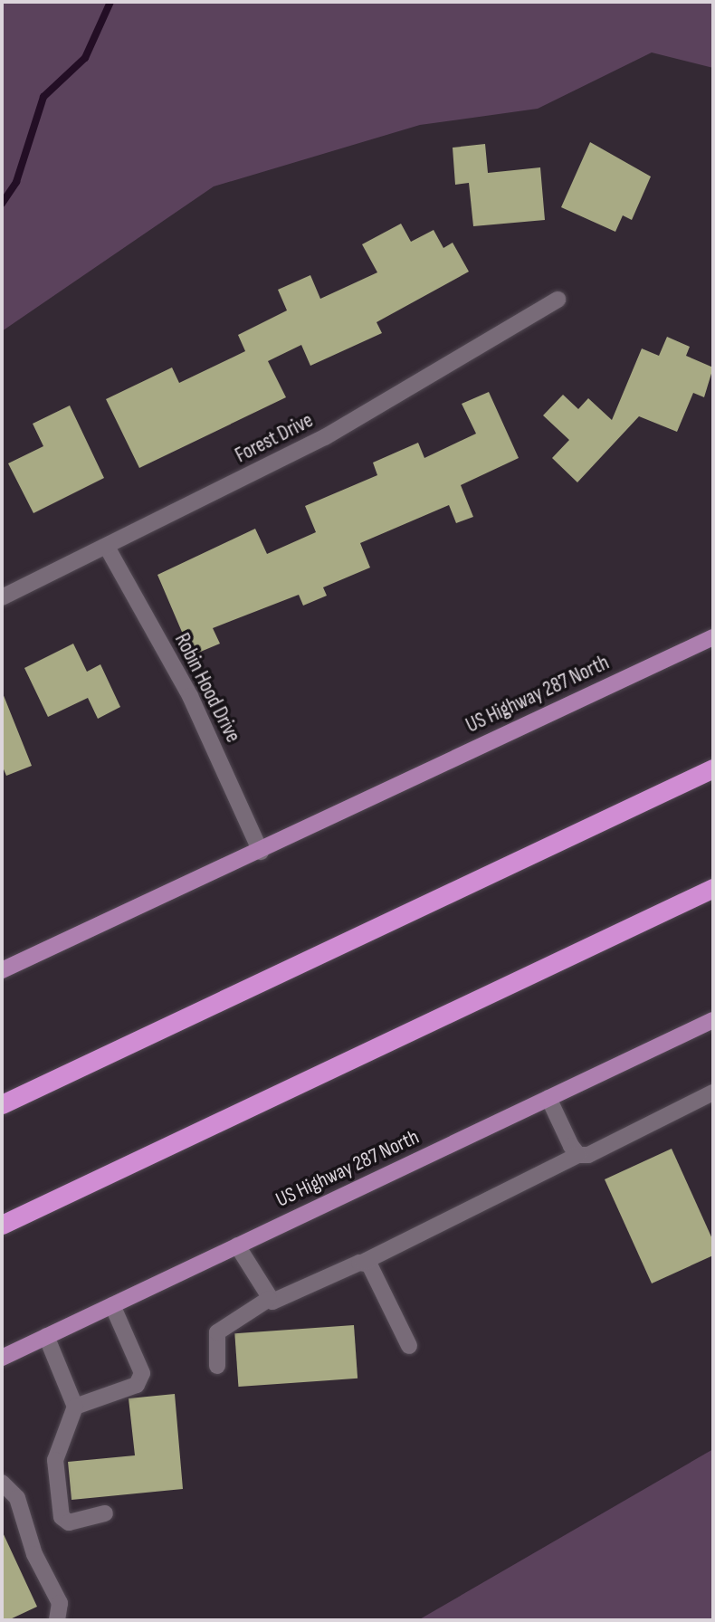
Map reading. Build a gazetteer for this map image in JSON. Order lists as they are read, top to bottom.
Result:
{
  "streets": {
    "main road": ["US Highway 287 North"],
    "street": ["Forest Drive", "Robin Hood Drive"]
  },
  "crossings": [
    ["Forest Drive", "Robin Hood Drive"],
    ["Robin Hood Drive", "US Highway 287 North"]
  ]
}
